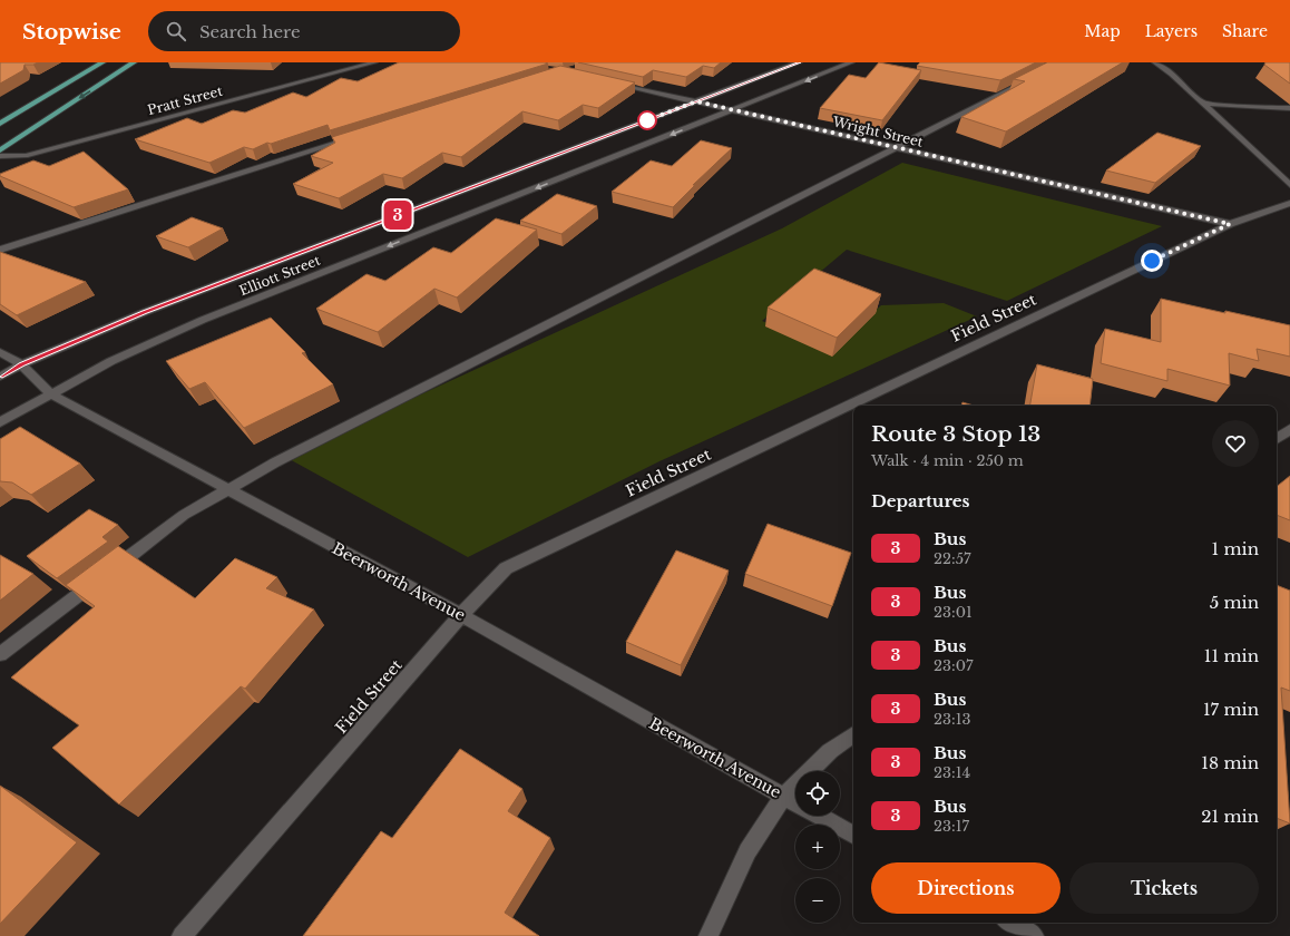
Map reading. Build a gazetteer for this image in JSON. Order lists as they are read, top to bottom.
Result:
{
  "streets": {
    "street": [
      "Pratt Street",
      "Wright Street",
      "Elliott Street",
      "Field Street",
      "Beerworth Avenue"
    ]
  },
  "crossings": [
    ["Wright Street", "Elliott Street"],
    ["Wright Street", "Field Street"],
    ["Elliott Street", "Beerworth Avenue"],
    ["Field Street", "Beerworth Avenue"]
  ],
  "lines": ["bus line 3"],
  "page": {
    "header": "Stopwise",
    "search": "Search here",
    "nav": ["Map", "Layers", "Share"],
    "on_map": "3",
    "heading": [
      ["Route 3 Stop 13", "Walk · 4 min · 250 m"],
      "Departures"
    ],
    "list": [
      {
        "mark": "3",
        "name": "Bus",
        "note": "22:57",
        "value": "1 min"
      },
      {
        "mark": "3",
        "name": "Bus",
        "note": "23:01",
        "value": "5 min"
      },
      {
        "mark": "3",
        "name": "Bus",
        "note": "23:07",
        "value": "11 min"
      },
      {
        "mark": "3",
        "name": "Bus",
        "note": "23:13",
        "value": "17 min"
      },
      {
        "mark": "3",
        "name": "Bus",
        "note": "23:14",
        "value": "18 min"
      },
      {
        "mark": "3",
        "name": "Bus",
        "note": "23:17",
        "value": "21 min"
      }
    ],
    "map_buttons": ["+", "−"],
    "buttons": ["Directions", "Tickets"]
  }
}
